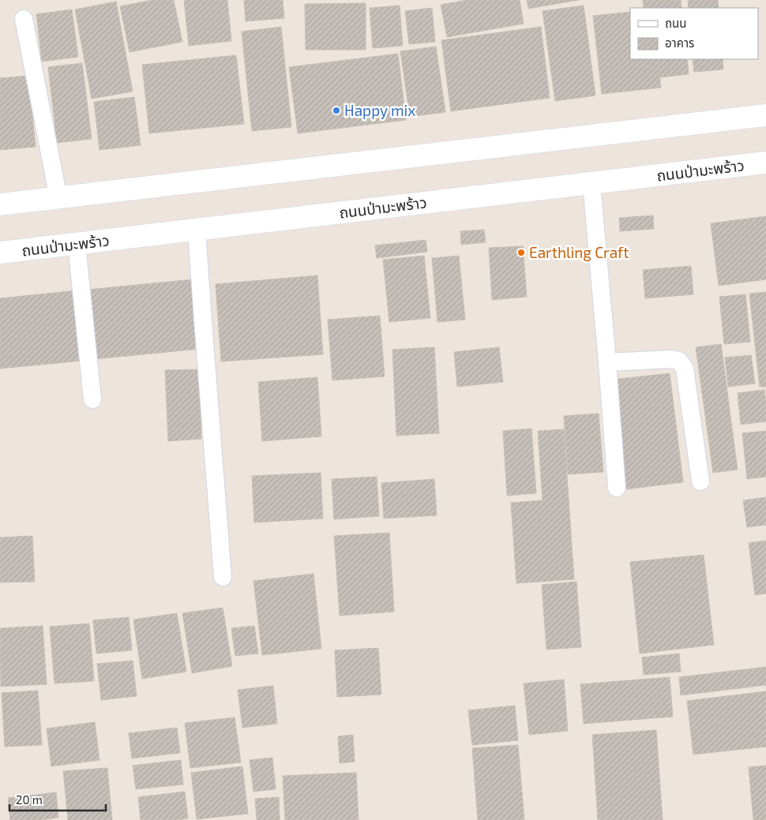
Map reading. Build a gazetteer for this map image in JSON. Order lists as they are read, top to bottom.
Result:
{
  "streets": {
    "street": ["ถนนป่ามะพร้าว"]
  },
  "places": ["Happy mix", "Earthling Craft"],
  "legend": ["ถนน", "อาคาร"],
  "scale_bar": "20 m"
}
